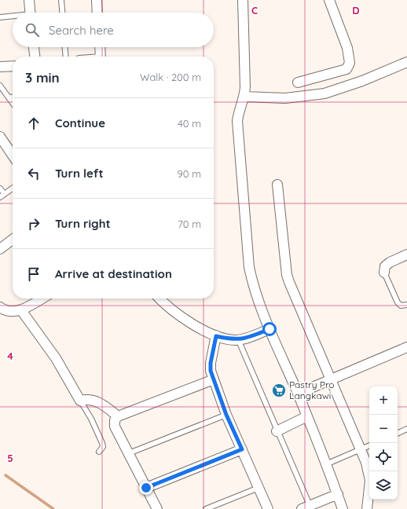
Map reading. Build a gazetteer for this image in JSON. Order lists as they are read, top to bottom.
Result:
{
  "places": {
    "supermarket": ["Pastry Pro Langkawi"]
  },
  "page": {
    "search": "Search here",
    "heading": ["3 min", "Walk · 200 m"],
    "list": [
      ["Continue", "40 m"],
      ["Turn left", "90 m"],
      ["Turn right", "70 m"],
      "Arrive at destination"
    ],
    "map_buttons": ["+", "−"]
  },
  "grid": {
    "columns": ["C", "D"],
    "rows": ["4", "5"]
  }
}
